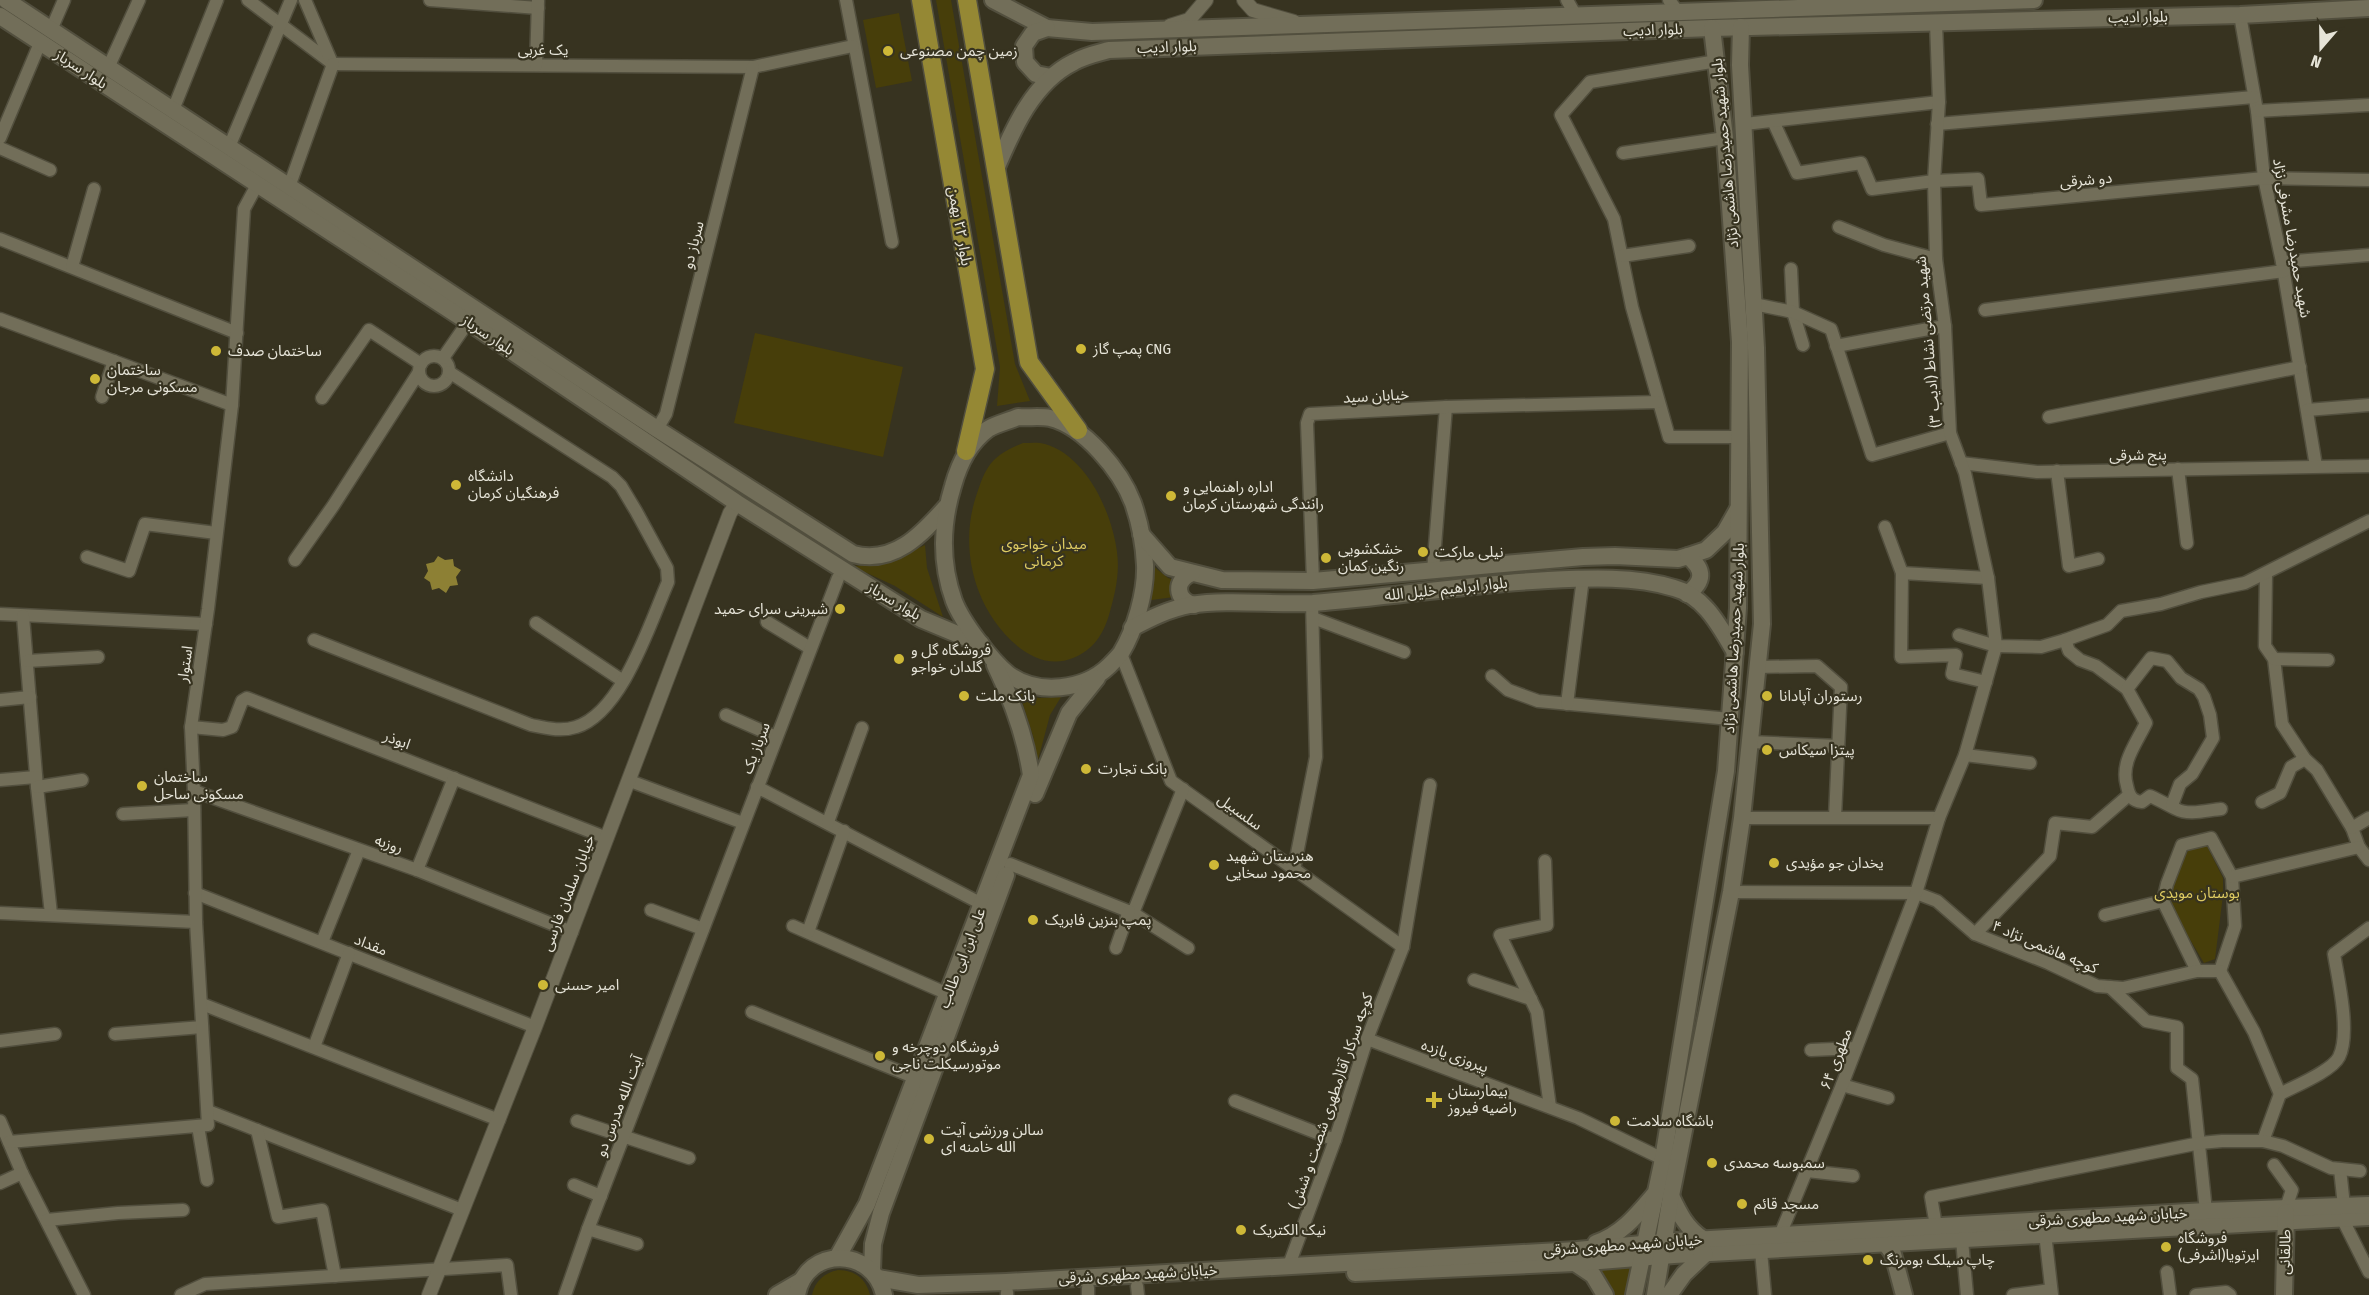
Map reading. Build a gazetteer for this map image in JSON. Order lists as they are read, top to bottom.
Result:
{
  "streets": {
    "main road": [
      "بلوار ادیب",
      "بلوار سرباز",
      "بلوار شهید حمیدرضا هاشمی نژاد",
      "بلوار ۲۲ بهمن",
      "بلوار ابراهیم خلیل الله",
      "علی ابن ابی طالب",
      "خیابان شهید مطهری شرقی",
      "طالقانی"
    ],
    "street": [
      "یک غربی",
      "دو شرقی",
      "شهید حمیدرضا مشرفی نژاد",
      "سرباز دو",
      "شهید مرتضی نشاط (ادیب ۳)",
      "خیابان سید",
      "پنج شرقی",
      "استوار",
      "ابوذر",
      "سرباز یک",
      "سلسبیل",
      "روزبه",
      "خیابان سلمان فارسی",
      "مقداد",
      "کوچه هاشمی نژاد ۴",
      "پیروزی یازده",
      "مطهری ۶۴",
      "(مطهری شصت و شش)کوچه سرکار آقا",
      "آیت الله مدرس دو"
    ]
  },
  "crossings": [
    ["بلوار ادیب", "بلوار شهید حمیدرضا هاشمی نژاد"],
    ["بلوار ادیب", "شهید حمیدرضا مشرفی نژاد"],
    ["بلوار ادیب", "شهید مرتضی نشاط (ادیب ۳)"],
    ["یک غربی", "سرباز دو"],
    ["بلوار سرباز", "سرباز دو"],
    ["بلوار سرباز", "استوار"],
    ["بلوار سرباز", "خیابان سلمان فارسی"],
    ["بلوار سرباز", "علی ابن ابی طالب"],
    ["بلوار شهید حمیدرضا هاشمی نژاد", "بلوار ابراهیم خلیل الله"],
    ["بلوار شهید حمیدرضا هاشمی نژاد", "کوچه هاشمی نژاد ۴"],
    ["بلوار شهید حمیدرضا هاشمی نژاد", "پیروزی یازده"],
    ["بلوار شهید حمیدرضا هاشمی نژاد", "خیابان شهید مطهری شرقی"],
    ["دو شرقی", "شهید حمیدرضا مشرفی نژاد"],
    ["دو شرقی", "شهید مرتضی نشاط (ادیب ۳)"],
    ["شهید حمیدرضا مشرفی نژاد", "پنج شرقی"],
    ["شهید مرتضی نشاط (ادیب ۳)", "پنج شرقی"],
    ["شهید مرتضی نشاط (ادیب ۳)", "کوچه هاشمی نژاد ۴"],
    ["شهید مرتضی نشاط (ادیب ۳)", "مطهری ۶۴"],
    ["خیابان سید", "بلوار ابراهیم خلیل الله"],
    ["استوار", "ابوذر"],
    ["استوار", "روزبه"],
    ["استوار", "مقداد"],
    ["ابوذر", "خیابان سلمان فارسی"],
    ["سرباز یک", "آیت الله مدرس دو"],
    ["سلسبیل", "(مطهری شصت و شش)کوچه سرکار آقا"],
    ["روزبه", "خیابان سلمان فارسی"],
    ["خیابان سلمان فارسی", "مقداد"],
    ["کوچه هاشمی نژاد ۴", "مطهری ۶۴"],
    ["علی ابن ابی طالب", "خیابان شهید مطهری شرقی"],
    ["پیروزی یازده", "(مطهری شصت و شش)کوچه سرکار آقا"],
    ["مطهری ۶۴", "خیابان شهید مطهری شرقی"],
    ["(مطهری شصت و شش)کوچه سرکار آقا", "خیابان شهید مطهری شرقی"],
    ["خیابان شهید مطهری شرقی", "طالقانی"]
  ],
  "parks": ["میدان خواجوی کرمانی", "بوستان مویدی"],
  "places": {
    "other": [
      "زمین چمن مصنوعی",
      "پمپ گاز CNG",
      "ساختمان صدف",
      "ساختمان مسکونی مرجان",
      "دانشگاه فرهنگیان کرمان",
      "اداره راهنمایی و رانندگی شهرستان کرمان",
      "نیلی مارکت",
      "خشکشویی رنگین کمان",
      "شیرینی سرای حمید",
      "فروشگاه گل و گلدان خواجو",
      "بانک ملت",
      "رستوران آپادانا",
      "پیتزا سیکاس",
      "بانک تجارت",
      "ساختمان مسکونی ساحل",
      "یخدان جو مؤیدی",
      "هنرستان شهید محمود سخایی",
      "پمپ بنزین فابریک",
      "امیر حسنی",
      "فروشگاه دوچرخه و موتورسیکلت ناجی",
      "باشگاه سلامت",
      "سالن ورزشى آیت الله خامنه اى",
      "سمبوسه محمدی",
      "مسجد قائم",
      "نیک الکتریک",
      "فروشگاه ایرتویا(اشرفی)",
      "چاپ سیلک بومرنگ"
    ],
    "health": ["بیمارستان راضیه فیروز"]
  },
  "north": "bottom"
}
